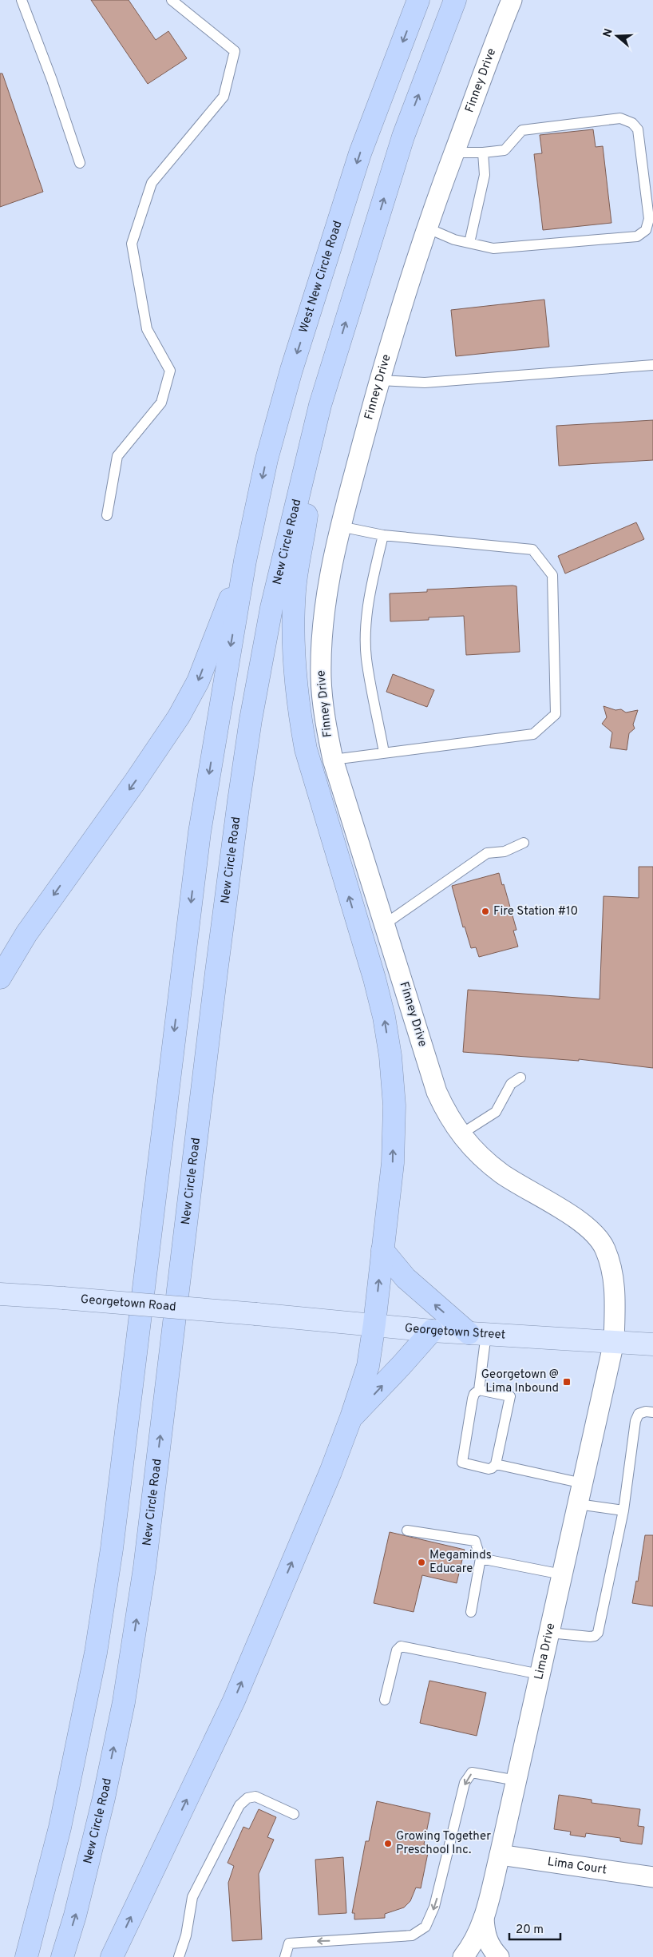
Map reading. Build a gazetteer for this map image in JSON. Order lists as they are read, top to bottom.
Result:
{
  "streets": {
    "highway": ["West New Circle Road", "New Circle Road"],
    "main road": ["Georgetown Road", "Georgetown Street"],
    "street": ["Finney Drive", "Lima Drive", "Lima Court"]
  },
  "crossings": [
    ["Finney Drive", "Georgetown Street"],
    ["Finney Drive", "Lima Drive"],
    ["Georgetown Road", "Georgetown Street"],
    ["Georgetown Street", "Lima Drive"],
    ["Lima Drive", "Lima Court"]
  ],
  "places": {
    "other": ["Fire Station #10", "Megaminds Educare", "Growing Together Preschool Inc."],
    "transit": ["Georgetown @ Lima Inbound"]
  },
  "scale_bar": "20 m",
  "north": "left"
}
